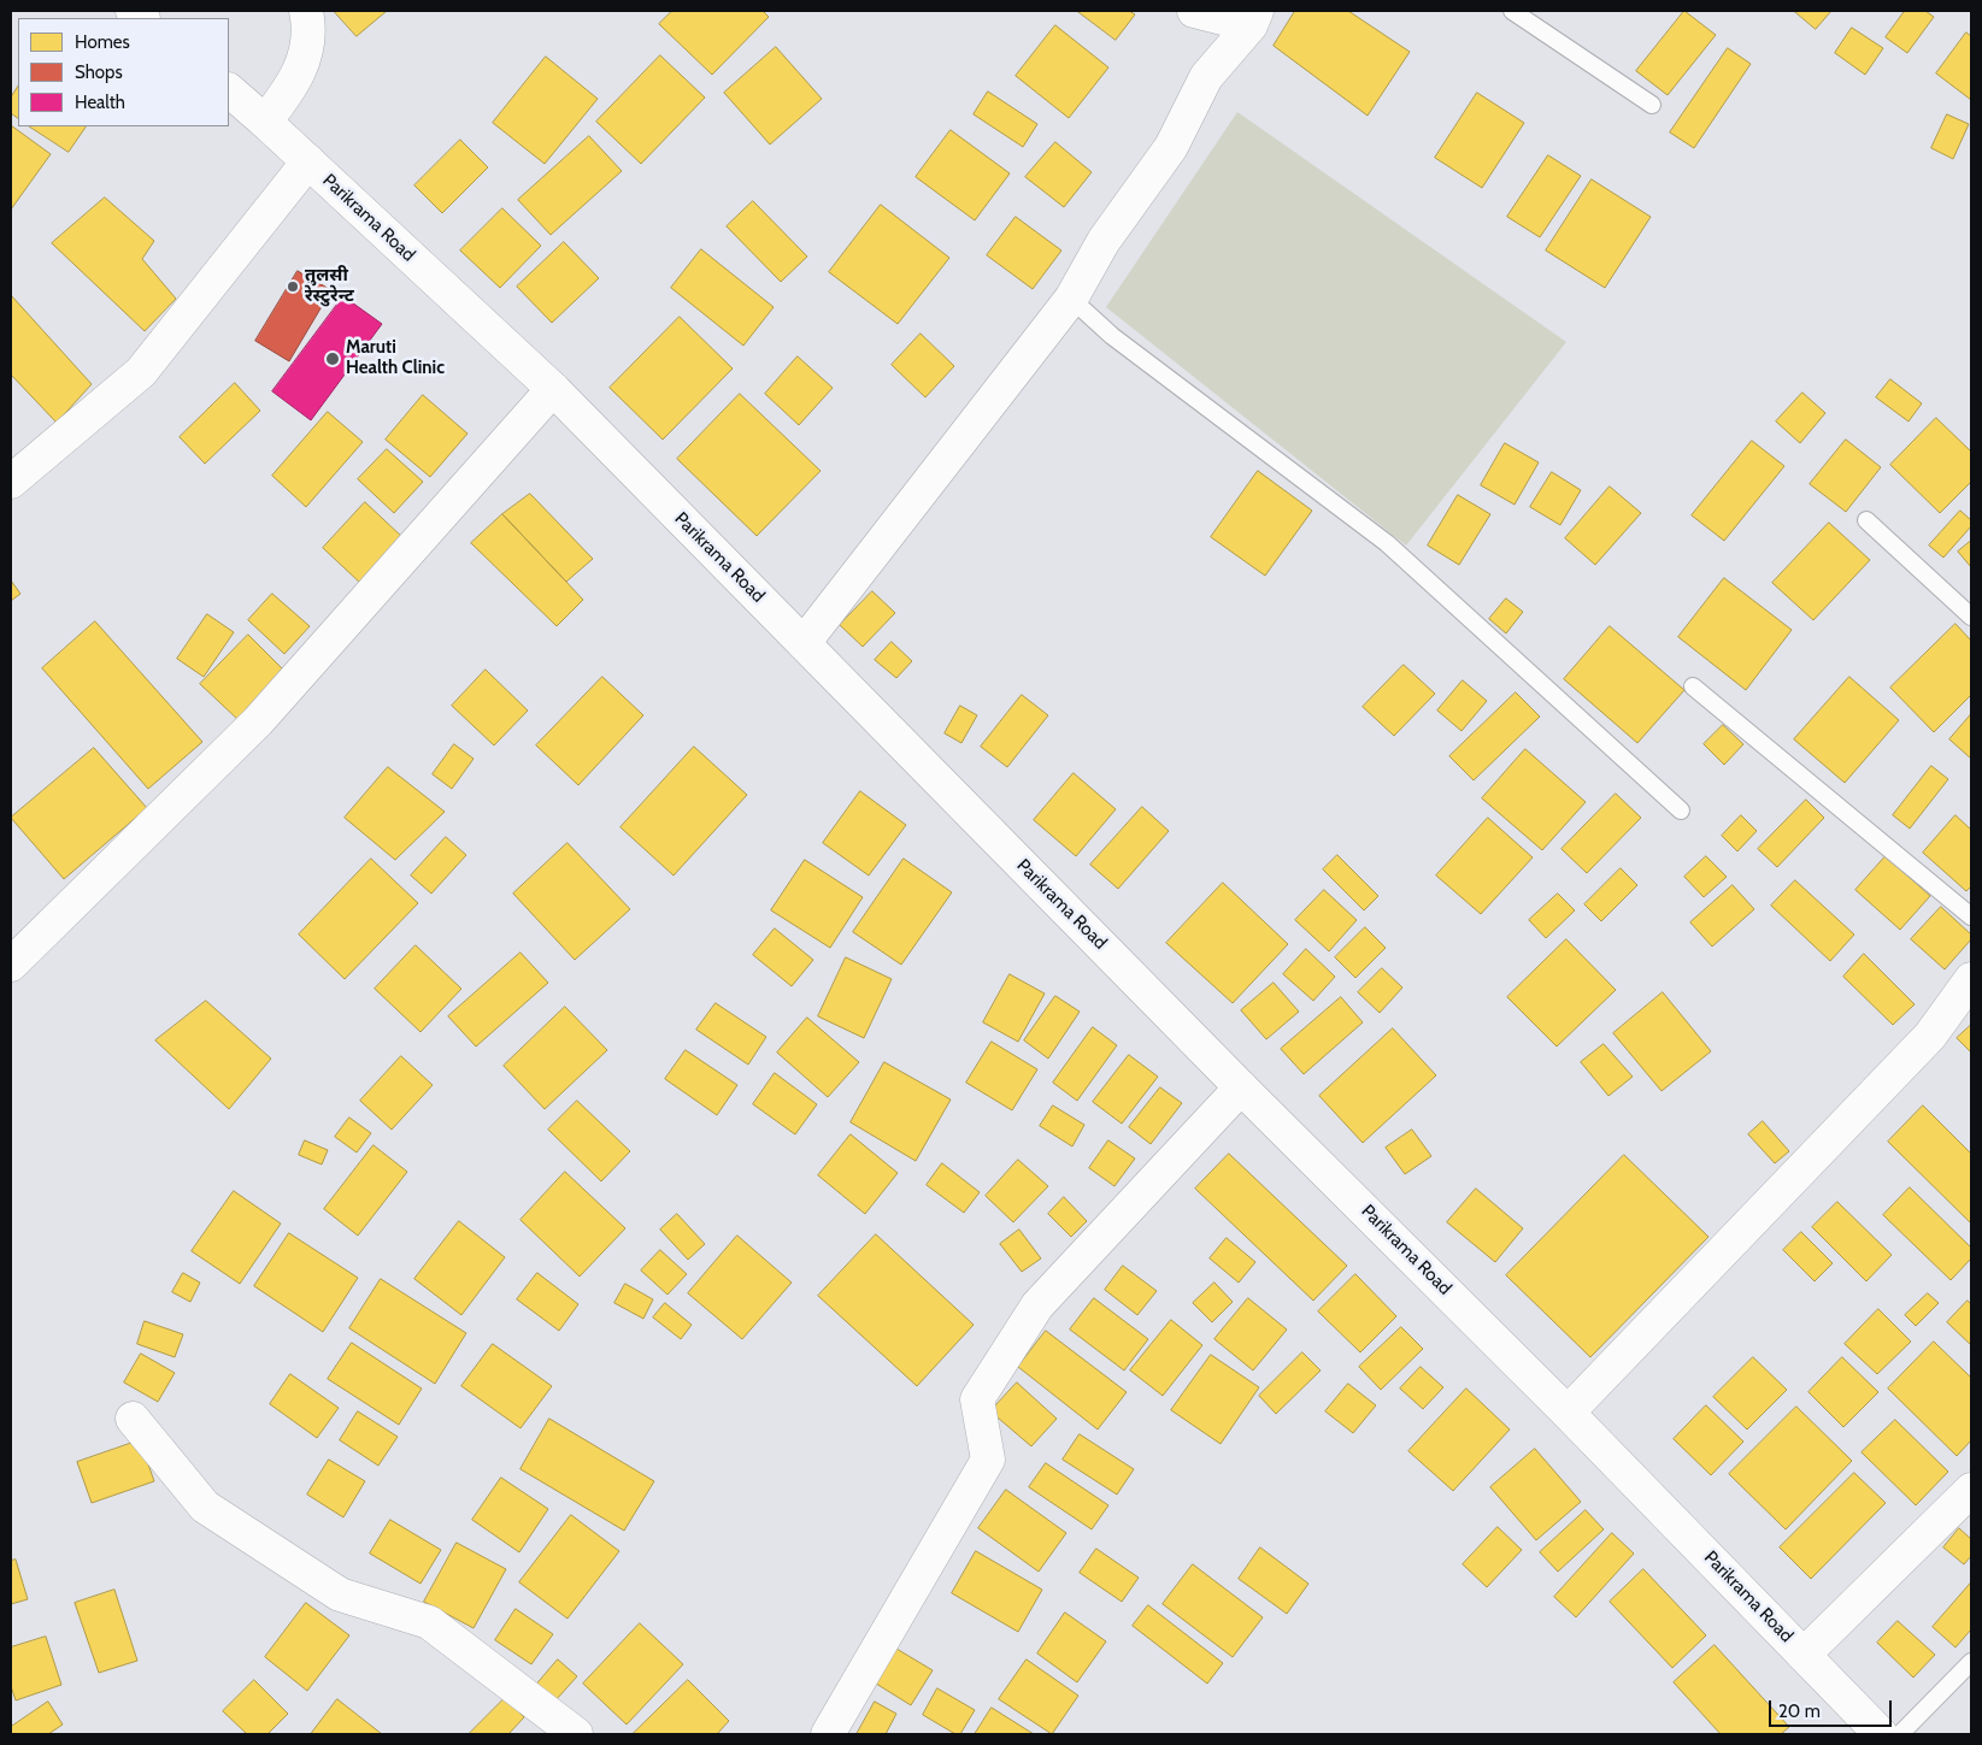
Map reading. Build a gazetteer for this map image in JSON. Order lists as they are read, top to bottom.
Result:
{
  "streets": {
    "street": ["Parikrama Road"]
  },
  "places": ["तुलसी रेस्टुरेन्ट", "Maruti Health Clinic"],
  "legend": ["Homes", "Shops", "Health"],
  "scale_bar": "20 m"
}
